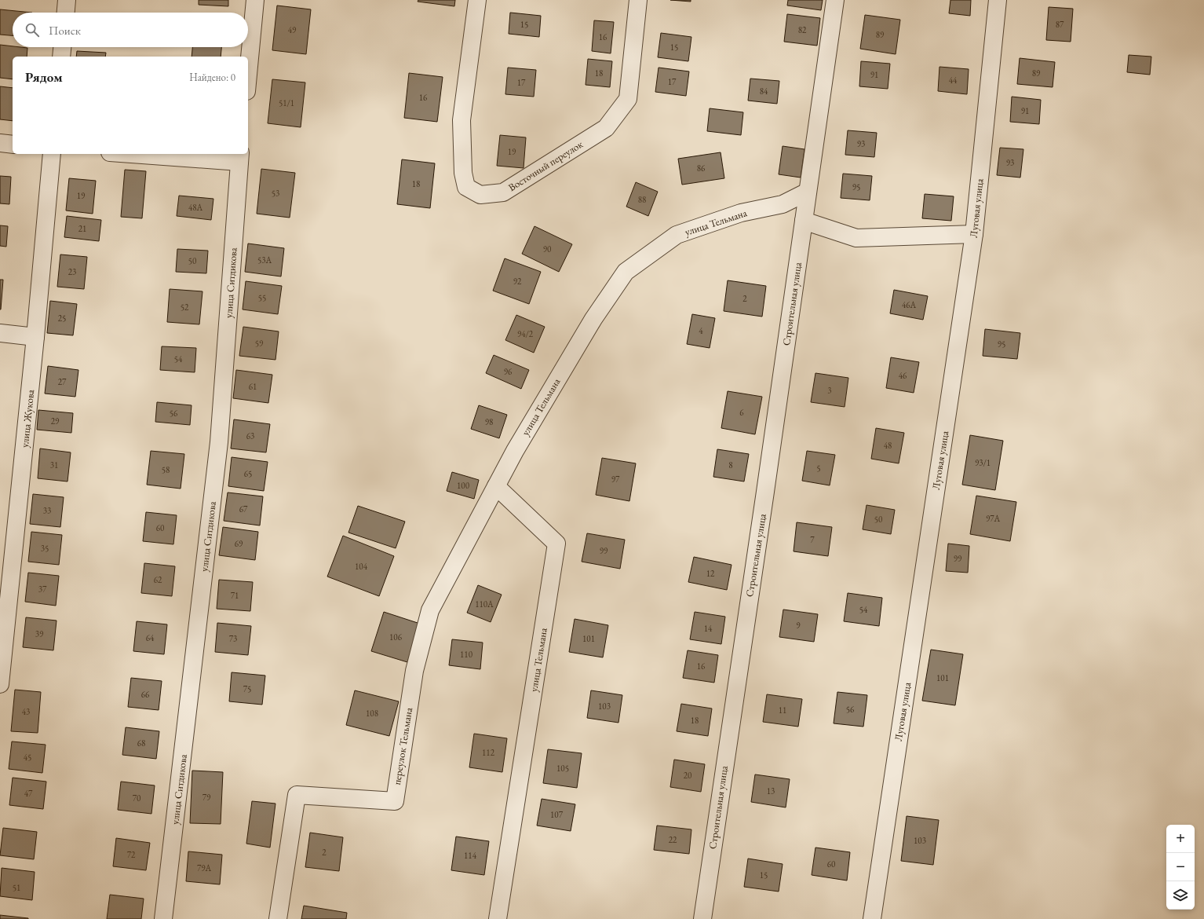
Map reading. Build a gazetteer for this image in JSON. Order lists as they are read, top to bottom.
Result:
{
  "streets": {
    "street": [
      "Восточный переулок",
      "Луговая улица",
      "улица Тельмана",
      "улица Ситдикова",
      "Строительная улица",
      "улица Жукова",
      "переулок Тельмана"
    ]
  },
  "crossings": [
    ["улица Тельмана", "Строительная улица"],
    ["улица Тельмана", "переулок Тельмана"]
  ],
  "house_numbers": [
    "15",
    "87",
    "49",
    "82",
    "89",
    "16",
    "15",
    "18",
    "89",
    "91",
    "44",
    "17",
    "17",
    "84",
    "16",
    "51/1",
    "91",
    "93",
    "19",
    "93",
    "86",
    "18",
    "95",
    "53",
    "19",
    "88",
    "48А",
    "21",
    "90",
    "53А",
    "50",
    "23",
    "92",
    "55",
    "2",
    "46А",
    "52",
    "25",
    "4",
    "94/2",
    "59",
    "95",
    "54",
    "96",
    "46",
    "27",
    "61",
    "3",
    "6",
    "56",
    "29",
    "98",
    "63",
    "48",
    "93/1",
    "31",
    "8",
    "5",
    "58",
    "65",
    "97",
    "100",
    "67",
    "33",
    "97А",
    "50",
    "60",
    "7",
    "69",
    "35",
    "99",
    "99",
    "104",
    "12",
    "62",
    "37",
    "71",
    "110А",
    "54",
    "9",
    "14",
    "39",
    "106",
    "64",
    "73",
    "101",
    "110",
    "16",
    "101",
    "75",
    "66",
    "103",
    "56",
    "11",
    "43",
    "108",
    "18",
    "68",
    "112",
    "45",
    "105",
    "20",
    "13",
    "47",
    "79",
    "70",
    "107",
    "22",
    "103",
    "2",
    "72",
    "114",
    "60",
    "79А",
    "15",
    "51"
  ],
  "page": {
    "search": "Поиск",
    "heading": ["Рядом", "Найдено: 0"],
    "map_buttons": ["+", "−"]
  }
}
